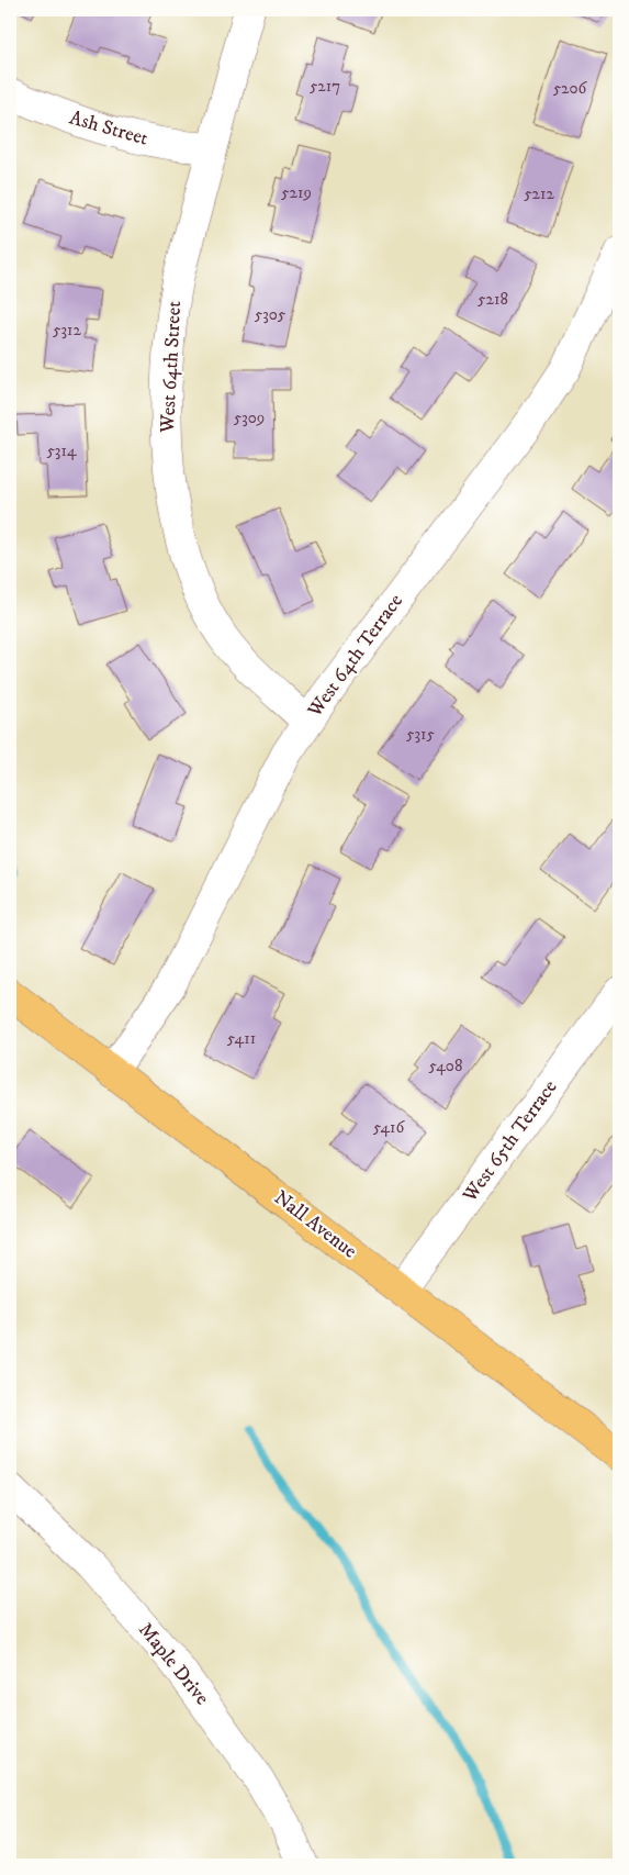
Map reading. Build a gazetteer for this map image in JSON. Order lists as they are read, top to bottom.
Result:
{
  "streets": {
    "main road": ["Nall Avenue"],
    "street": [
      "Ash Street",
      "West 64th Street",
      "West 64th Terrace",
      "West 65th Terrace",
      "Maple Drive"
    ]
  },
  "crossings": [
    ["Ash Street", "West 64th Street"],
    ["West 64th Street", "West 64th Terrace"],
    ["West 64th Terrace", "Nall Avenue"],
    ["West 65th Terrace", "Nall Avenue"]
  ],
  "house_numbers": [
    "5217",
    "5206",
    "5219",
    "5212",
    "5218",
    "5305",
    "5312",
    "5309",
    "5314",
    "5315",
    "5411",
    "5408",
    "5416"
  ]
}
